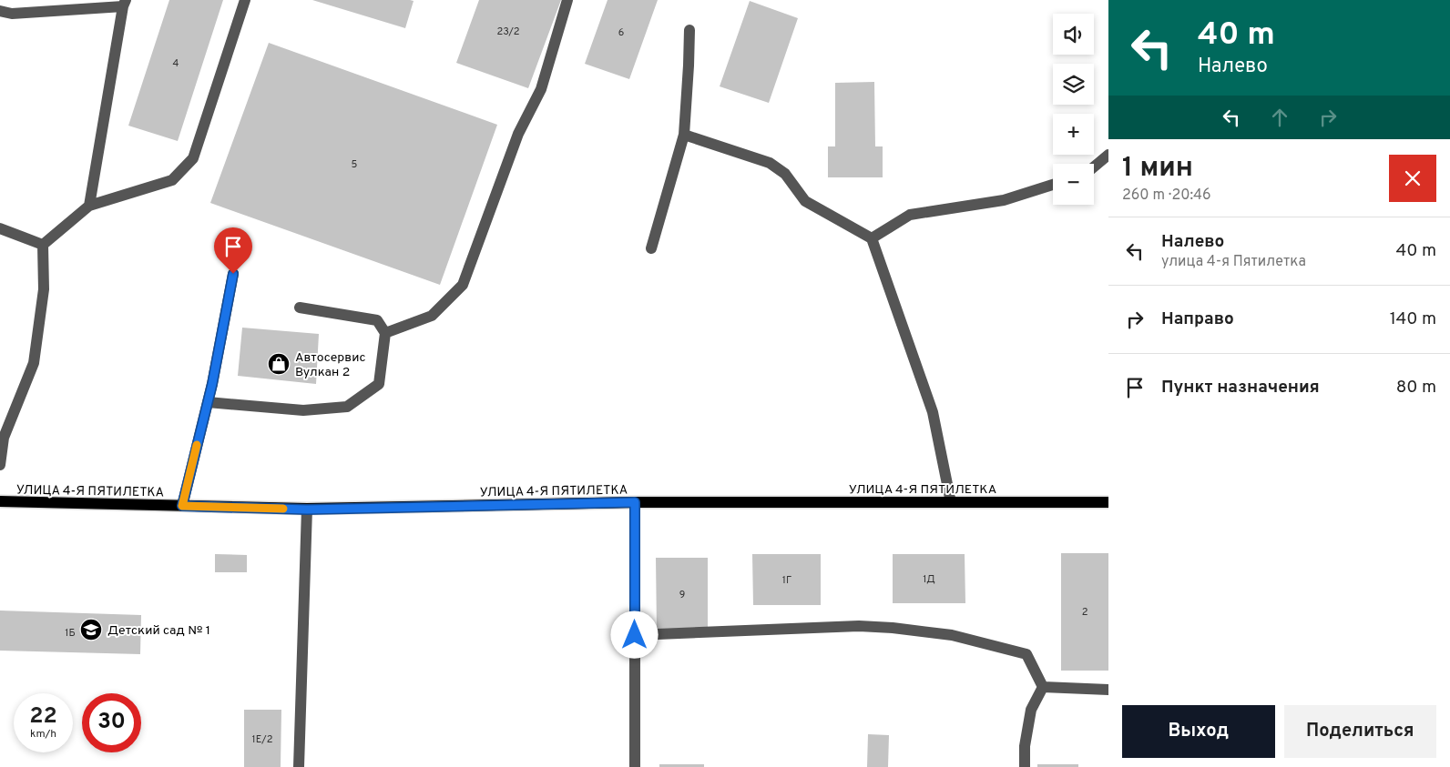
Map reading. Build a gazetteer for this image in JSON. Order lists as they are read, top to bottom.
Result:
{
  "streets": {
    "main road": ["УЛИЦА 4-Я ПЯТИЛЕТКА"]
  },
  "places": {
    "shop": ["Автосервис Вулкан 2"],
    "school or university": ["Детский сад № 1"]
  },
  "house_numbers": [
    "23/2",
    "6",
    "4",
    "5",
    "1Д",
    "1Г",
    "9",
    "2",
    "1Б",
    "1Е/2"
  ],
  "page": {
    "turn": ["40 m", "Налево"],
    "map_buttons": ["+", "−"],
    "heading": ["1 мин", "260 m · 20:46"],
    "list": [
      {
        "name": "Налево",
        "note": "улица 4-я Пятилетка",
        "value": "40 m"
      },
      {
        "name": "Направо",
        "value": "140 m"
      },
      {
        "name": "Пункт назначения",
        "value": "80 m"
      }
    ],
    "speed": "22 km/h",
    "limit": "30",
    "buttons": ["Выход", "Поделиться"]
  }
}
